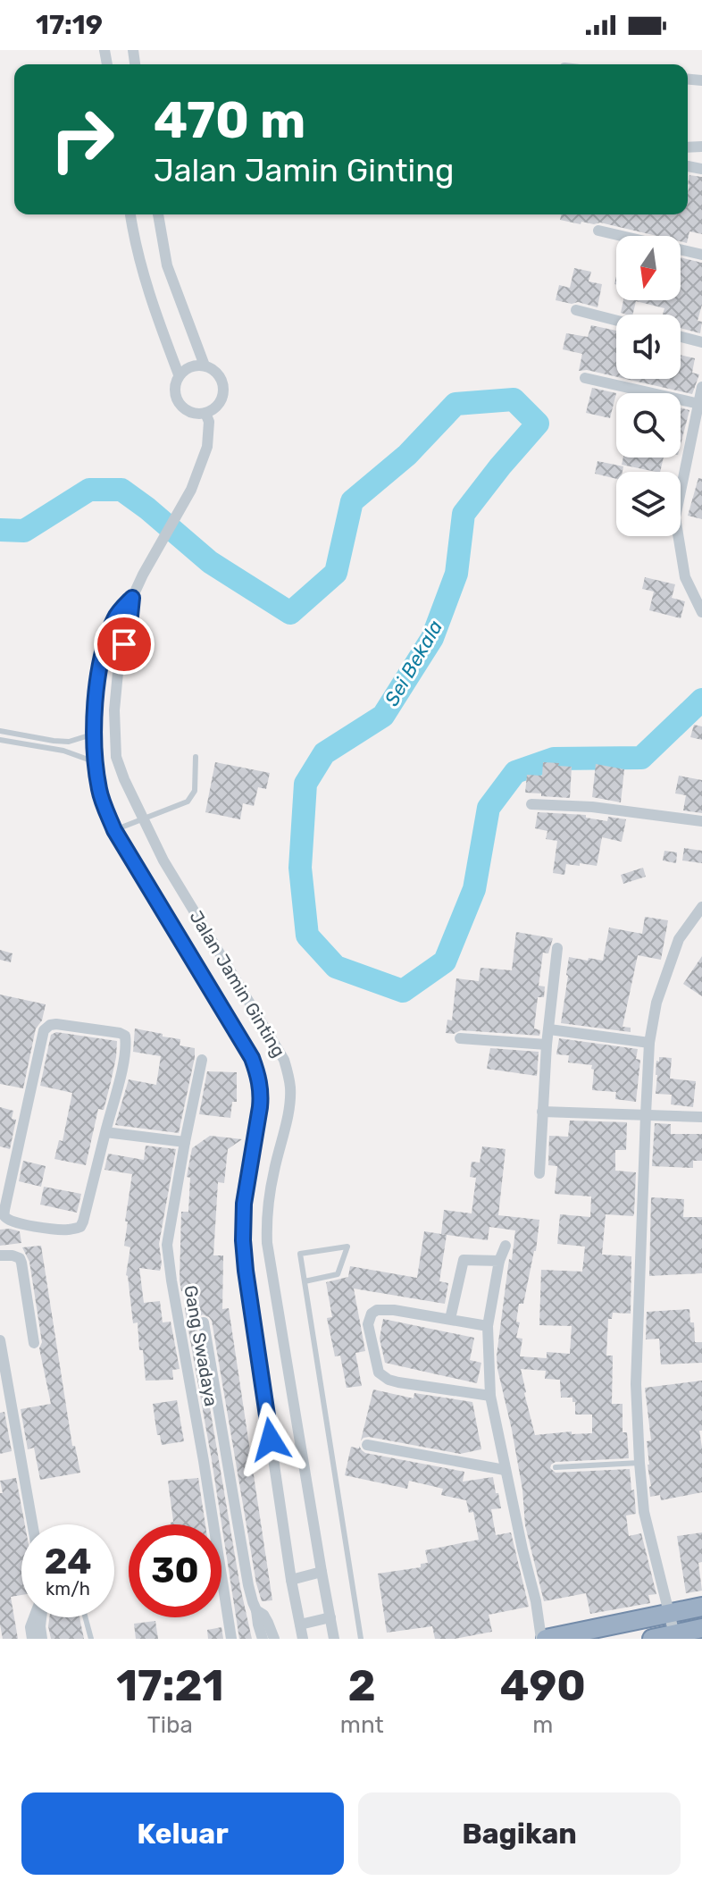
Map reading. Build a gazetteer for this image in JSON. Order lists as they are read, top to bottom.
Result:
{
  "streets": {
    "street": ["Jalan Jamin Ginting", "Gang Swadaya"]
  },
  "water": ["Sei Bekala"],
  "north": "bottom",
  "page": {
    "status": "17:19",
    "turn": ["470 m", "Jalan Jamin Ginting"],
    "speed": "24 km/h",
    "limit": "30",
    "eta": [
      "17:21",
      "Tiba",
      "2",
      "mnt",
      "490",
      "m"
    ],
    "buttons": ["Keluar", "Bagikan"]
  }
}
